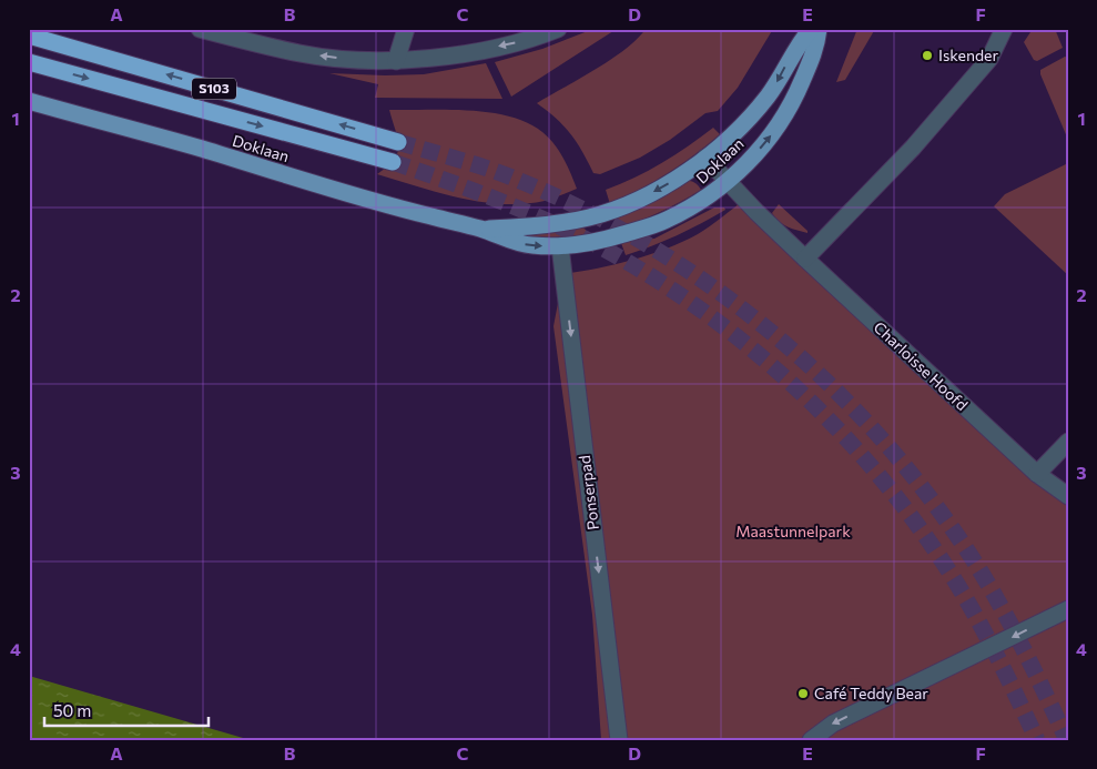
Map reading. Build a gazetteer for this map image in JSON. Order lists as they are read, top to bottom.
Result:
{
  "streets": {
    "highway": ["S103", "Doklaan"],
    "street": ["Charloisse Hoofd", "Ponserpad"]
  },
  "crossings": [
    ["Doklaan", "Charloisse Hoofd"],
    ["Doklaan", "Ponserpad"]
  ],
  "one_way": ["Ponserpad"],
  "parks": ["Maastunnelpark"],
  "places": ["Iskender", "Café Teddy Bear"],
  "scale_bar": "50 m",
  "grid": {
    "columns": [
      "A",
      "B",
      "C",
      "D",
      "E",
      "F"
    ],
    "rows": [
      "1",
      "2",
      "3",
      "4"
    ]
  }
}
